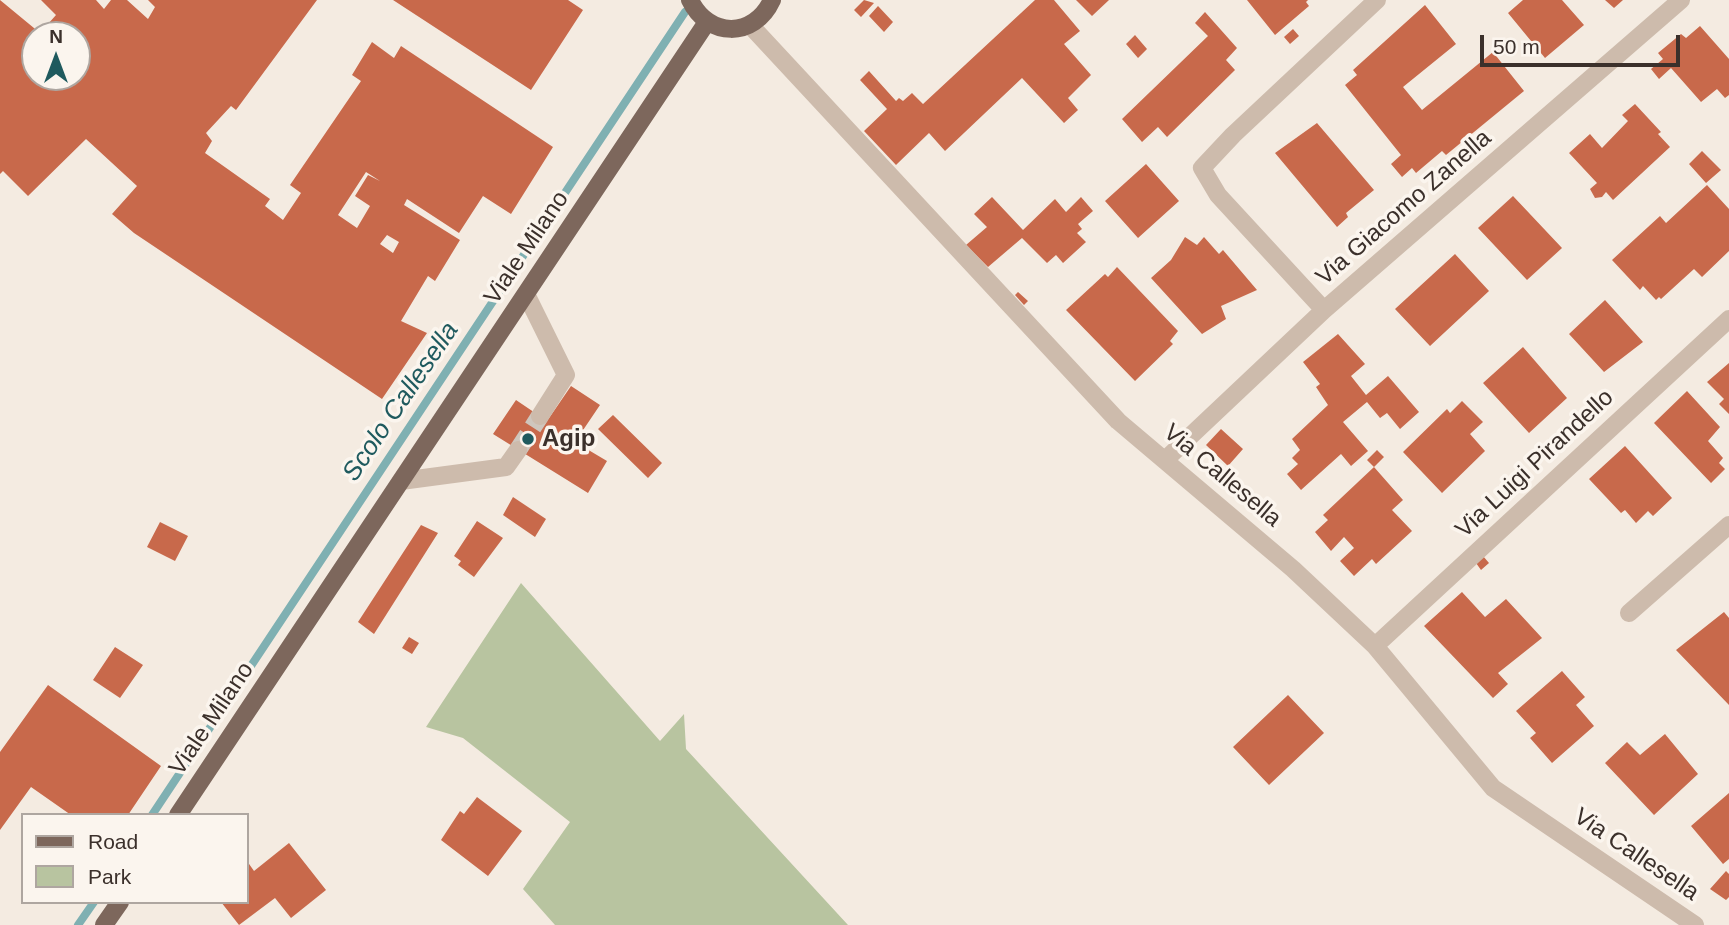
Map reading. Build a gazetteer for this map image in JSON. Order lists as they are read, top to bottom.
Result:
{
  "streets": {
    "main road": ["Viale Milano"],
    "street": ["Via Giacomo Zanella", "Via Luigi Pirandello", "Via Callesella"]
  },
  "crossings": [
    ["Via Giacomo Zanella", "Via Callesella"],
    ["Via Luigi Pirandello", "Via Callesella"]
  ],
  "water": ["Scolo Callesella"],
  "places": ["Agip"],
  "legend": ["Road", "Park"],
  "scale_bar": "50 m",
  "north": "top"
}
